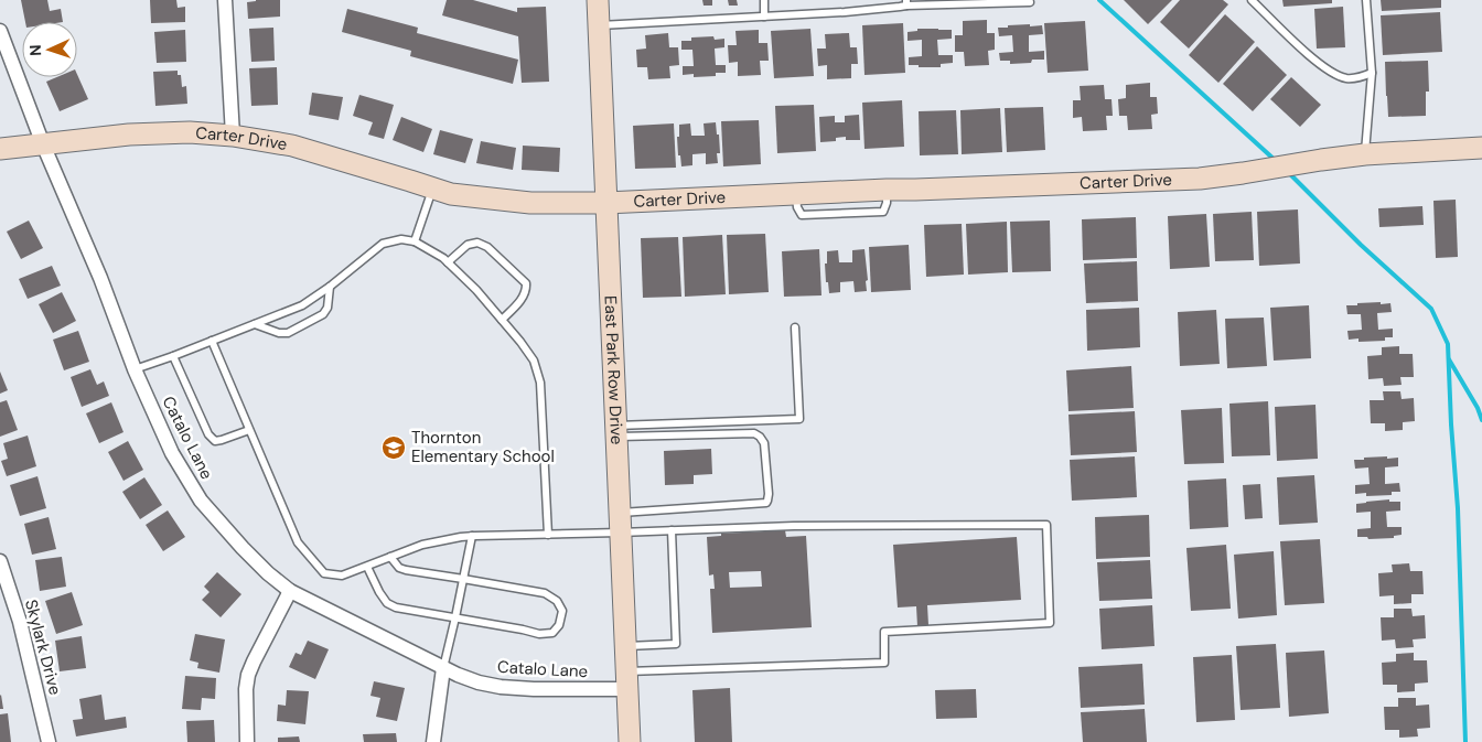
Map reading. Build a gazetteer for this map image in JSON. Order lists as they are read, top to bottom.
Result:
{
  "streets": {
    "street": [
      "Carter Drive",
      "East Park Row Drive",
      "Catalo Lane",
      "Skylark Drive"
    ]
  },
  "crossings": [
    ["Carter Drive", "East Park Row Drive"],
    ["Carter Drive", "Catalo Lane"],
    ["East Park Row Drive", "Catalo Lane"]
  ],
  "places": {
    "school or university": ["Thornton Elementary School"]
  },
  "north": "left"
}
